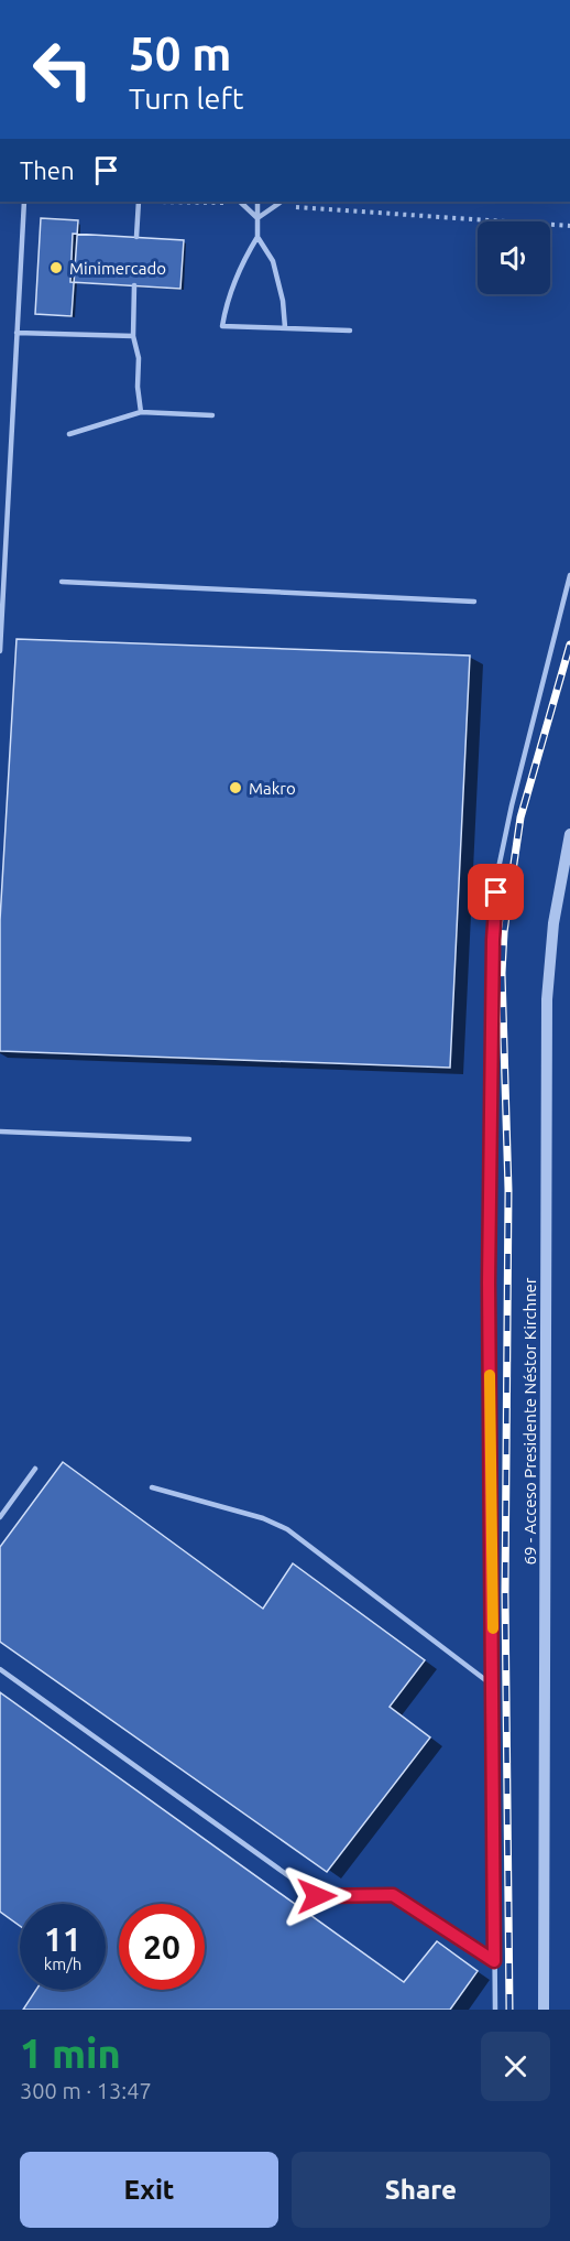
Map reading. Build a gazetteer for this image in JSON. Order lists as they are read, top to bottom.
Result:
{
  "streets": {
    "street": ["69 - Acceso Presidente Néstor Kirchner"]
  },
  "places": ["Minimercado", "Makro"],
  "page": {
    "turn": ["50 m", "Turn left"],
    "then": "Then",
    "speed": "11 km/h",
    "limit": "20",
    "heading": ["1 min", "300 m · 13:47"],
    "buttons": ["Exit", "Share"]
  }
}
